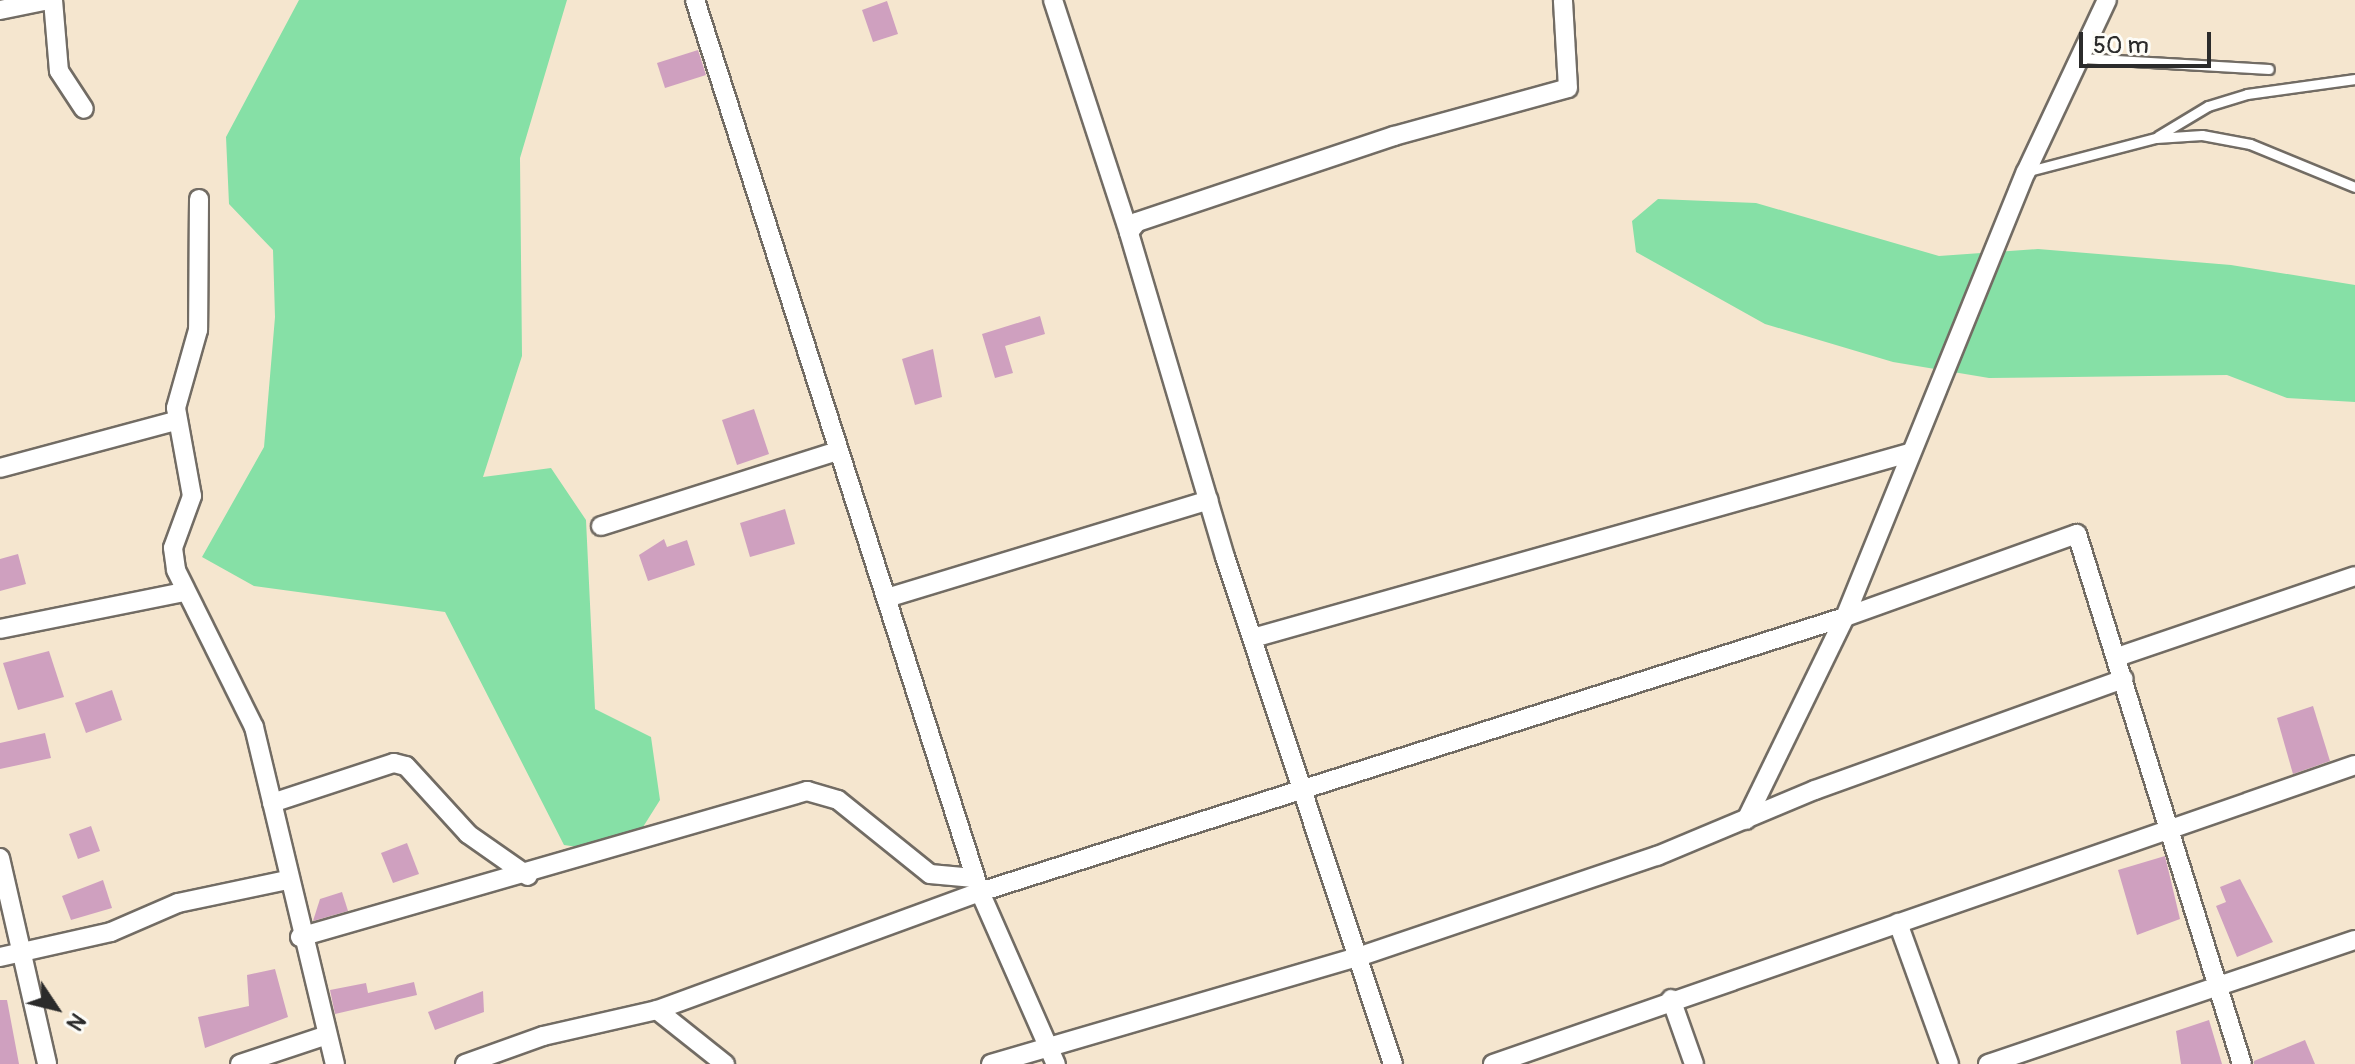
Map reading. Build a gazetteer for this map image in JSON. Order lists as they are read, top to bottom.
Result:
{
  "scale_bar": "50 m",
  "north": "bottom right"
}
